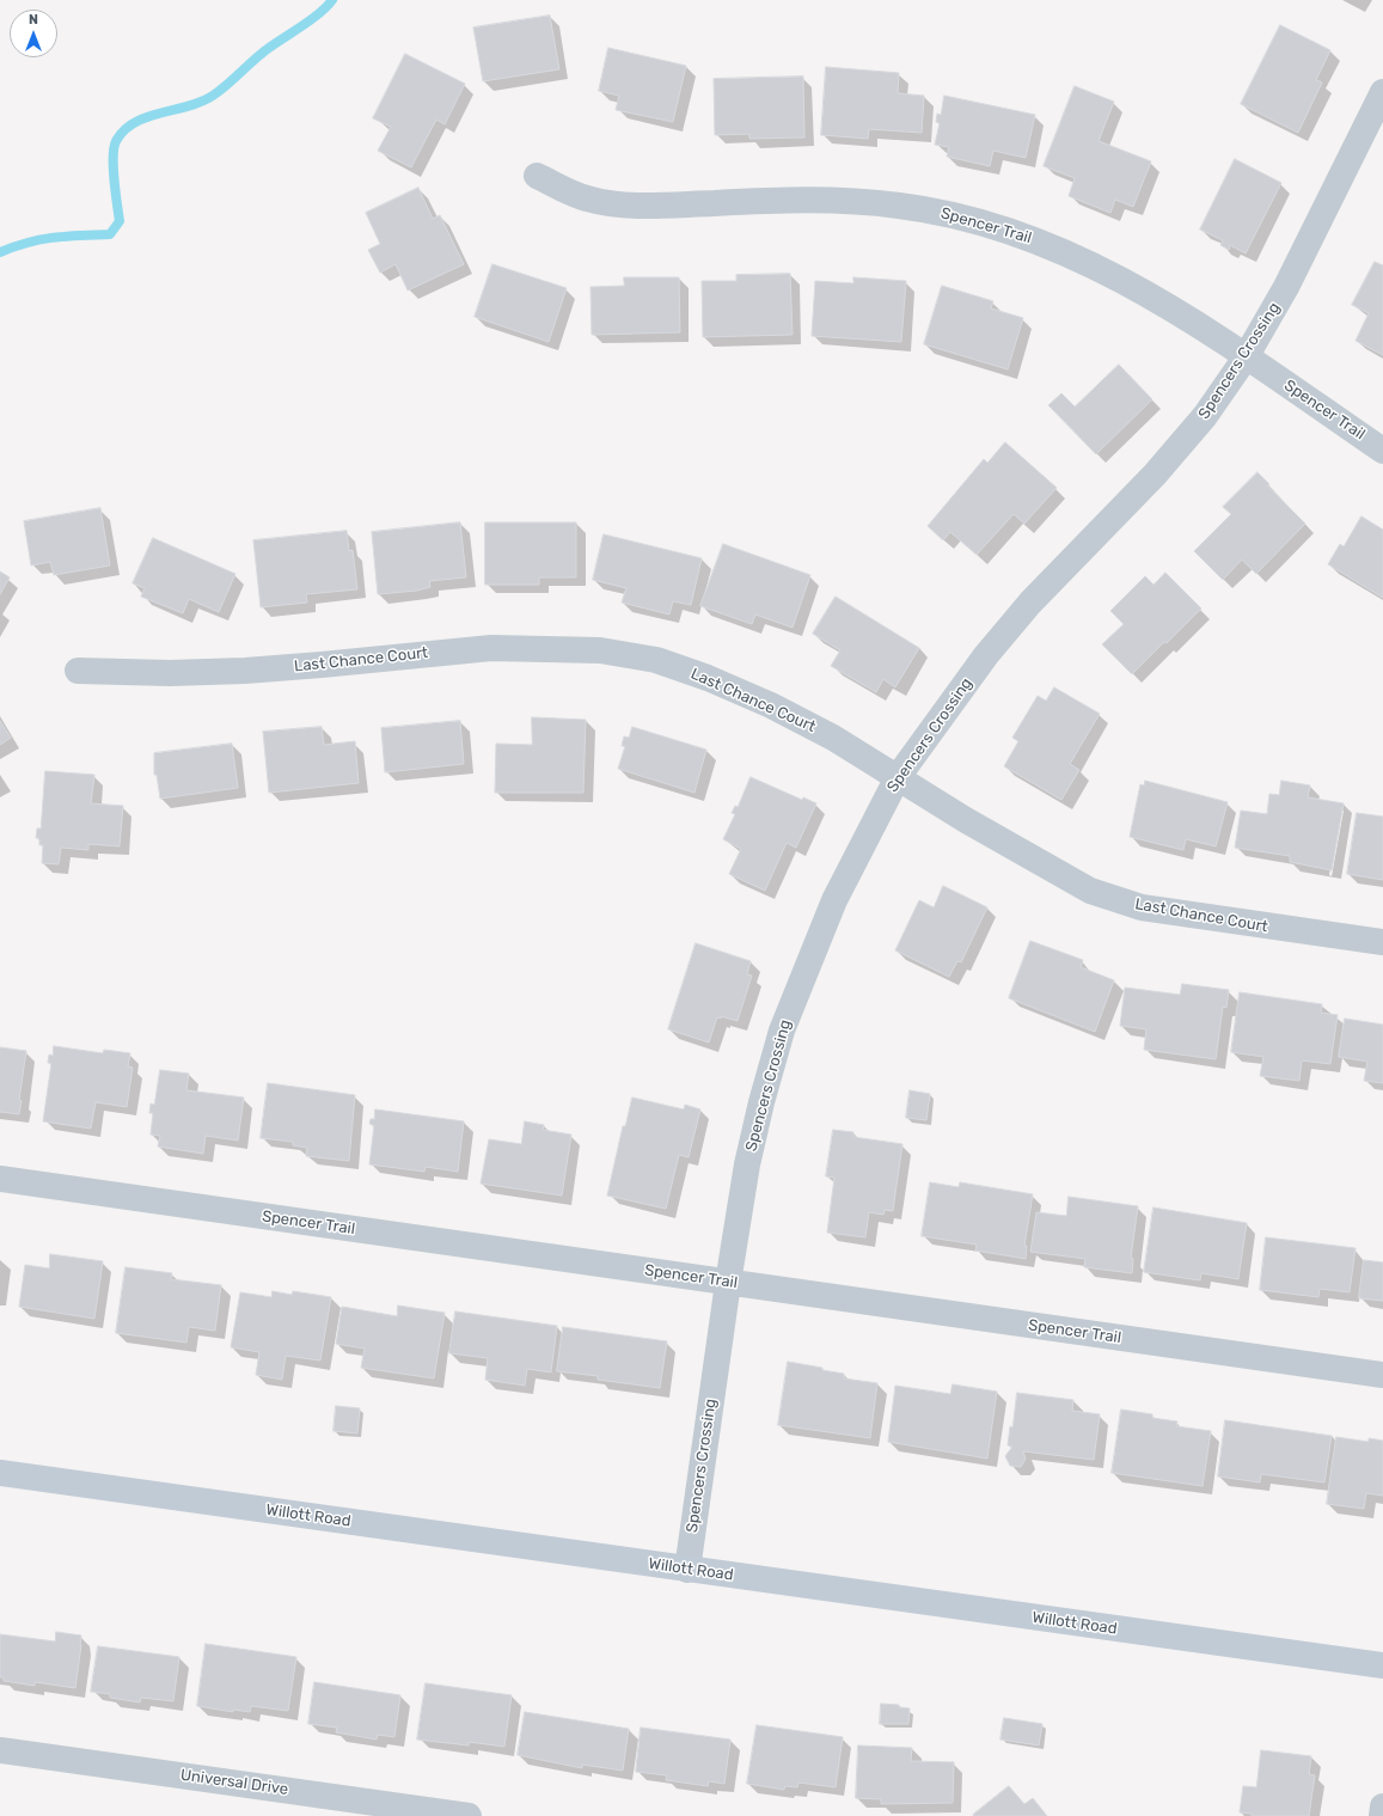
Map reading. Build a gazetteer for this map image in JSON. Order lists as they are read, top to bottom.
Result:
{
  "streets": {
    "main road": ["Willott Road"],
    "street": [
      "Spencer Trail",
      "Spencers Crossing",
      "Last Chance Court",
      "Universal Drive"
    ]
  },
  "crossings": [
    ["Spencer Trail", "Spencers Crossing"],
    ["Spencers Crossing", "Last Chance Court"],
    ["Spencers Crossing", "Willott Road"]
  ],
  "north": "top"
}
